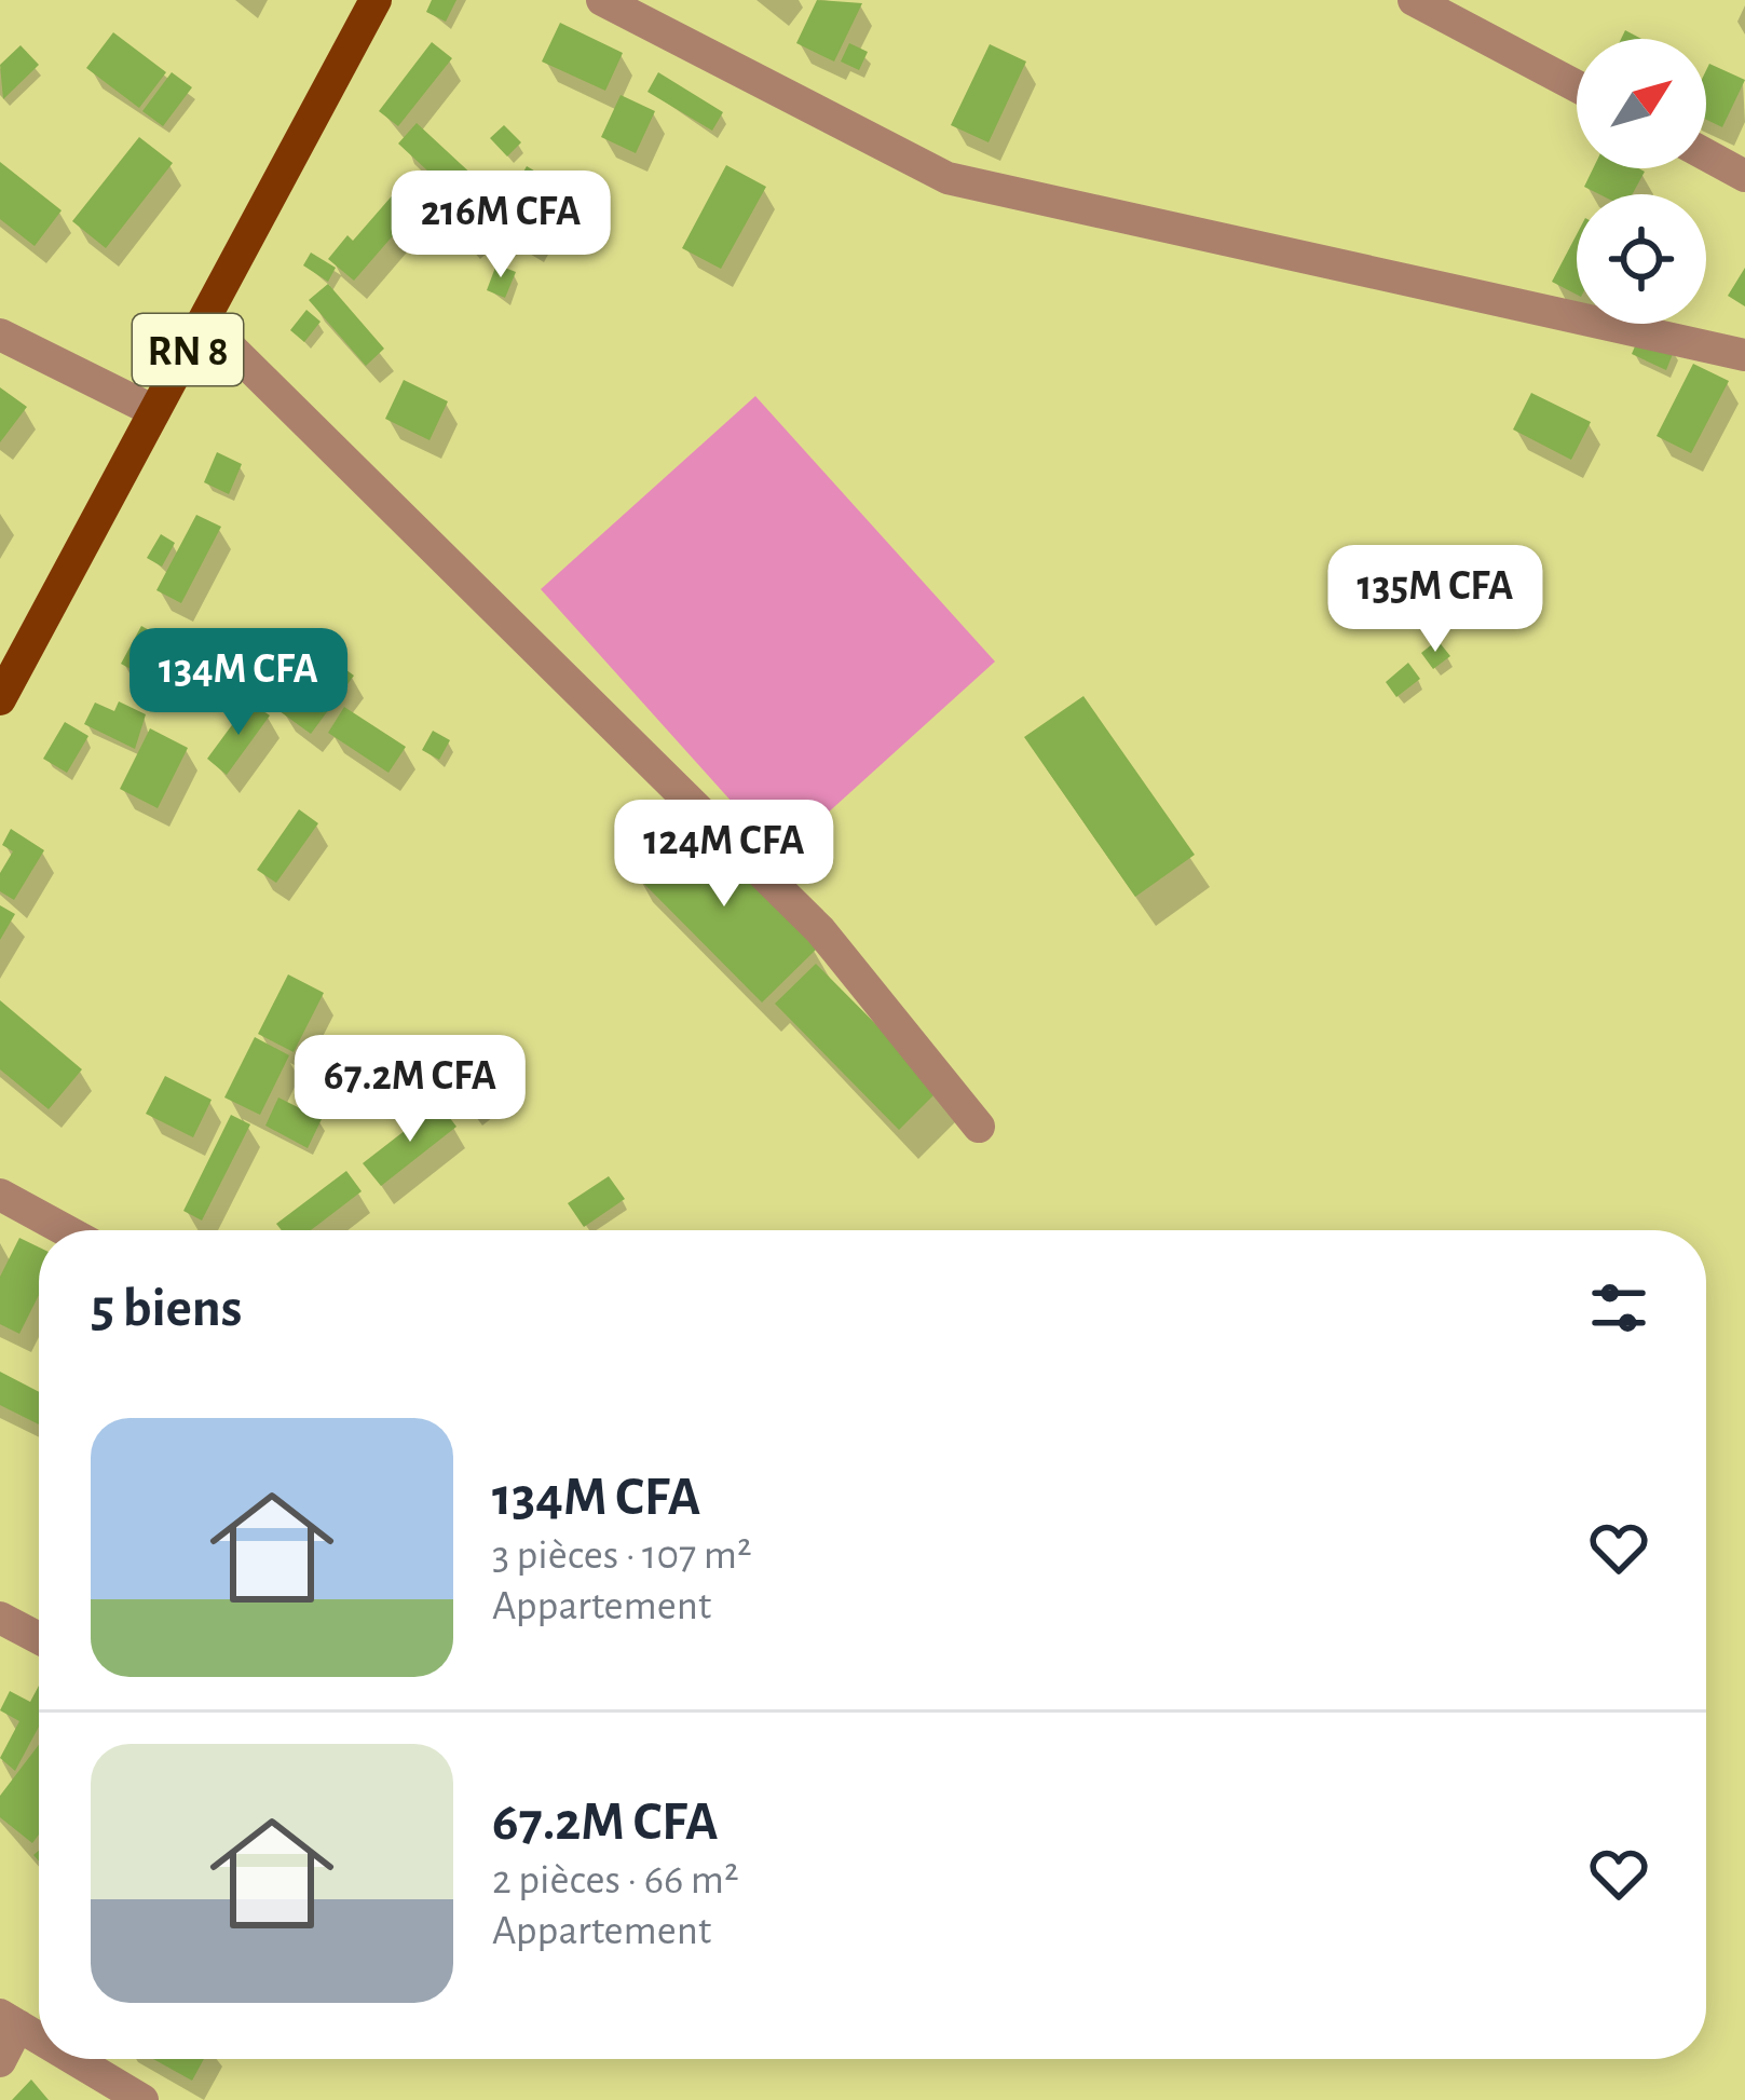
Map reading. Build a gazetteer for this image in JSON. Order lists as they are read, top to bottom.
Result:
{
  "streets": {
    "main road": ["RN 8"]
  },
  "north": "top right",
  "page": {
    "price": [
      "216M CFA",
      "135M CFA",
      "134M CFA",
      "124M CFA",
      "67.2M CFA"
    ],
    "heading": "5 biens",
    "list": [
      {
        "name": "134M CFA",
        "note": "3 pièces · 107 m² · Appartement"
      },
      {
        "name": "67.2M CFA",
        "note": "2 pièces · 66 m² · Appartement"
      }
    ]
  }
}
